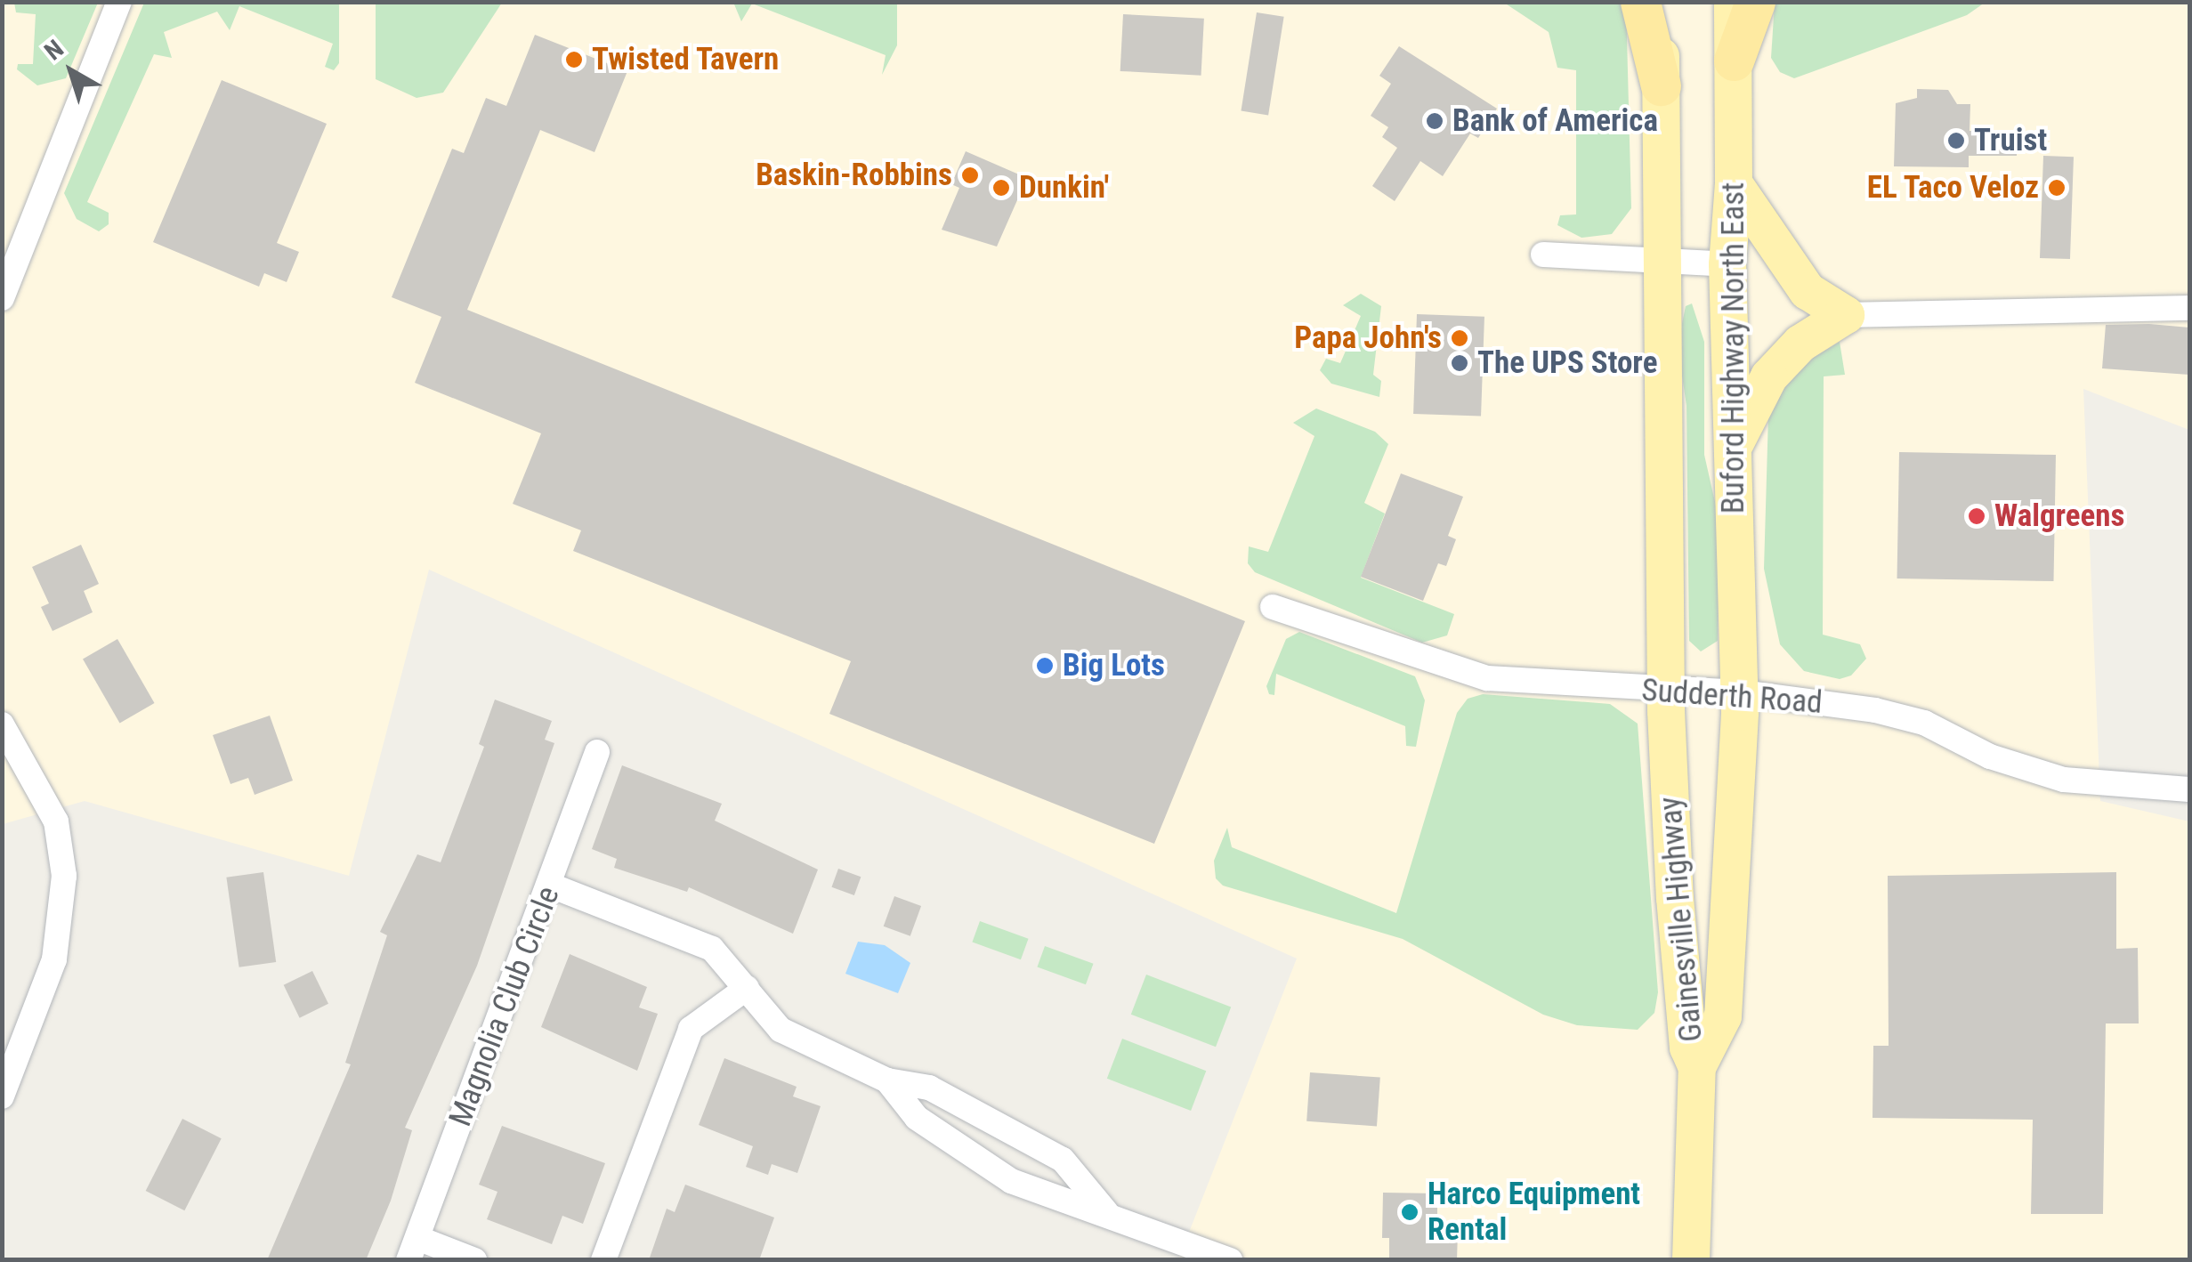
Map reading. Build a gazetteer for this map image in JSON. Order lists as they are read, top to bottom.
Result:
{
  "streets": {
    "main road": ["Buford Highway North East", "Gainesville Highway"],
    "street": ["Sudderth Road", "Magnolia Club Circle"]
  },
  "crossings": [
    ["Buford Highway North East", "Sudderth Road"],
    ["Buford Highway North East", "Gainesville Highway"],
    ["Sudderth Road", "Gainesville Highway"]
  ],
  "places": [
    "Twisted Tavern",
    "Bank of America",
    "Truist",
    "Baskin-Robbins",
    "Dunkin'",
    "EL Taco Veloz",
    "Papa John's",
    "The UPS Store",
    "Walgreens",
    "Big Lots",
    "Harco Equipment Rental"
  ],
  "north": "top left"
}
